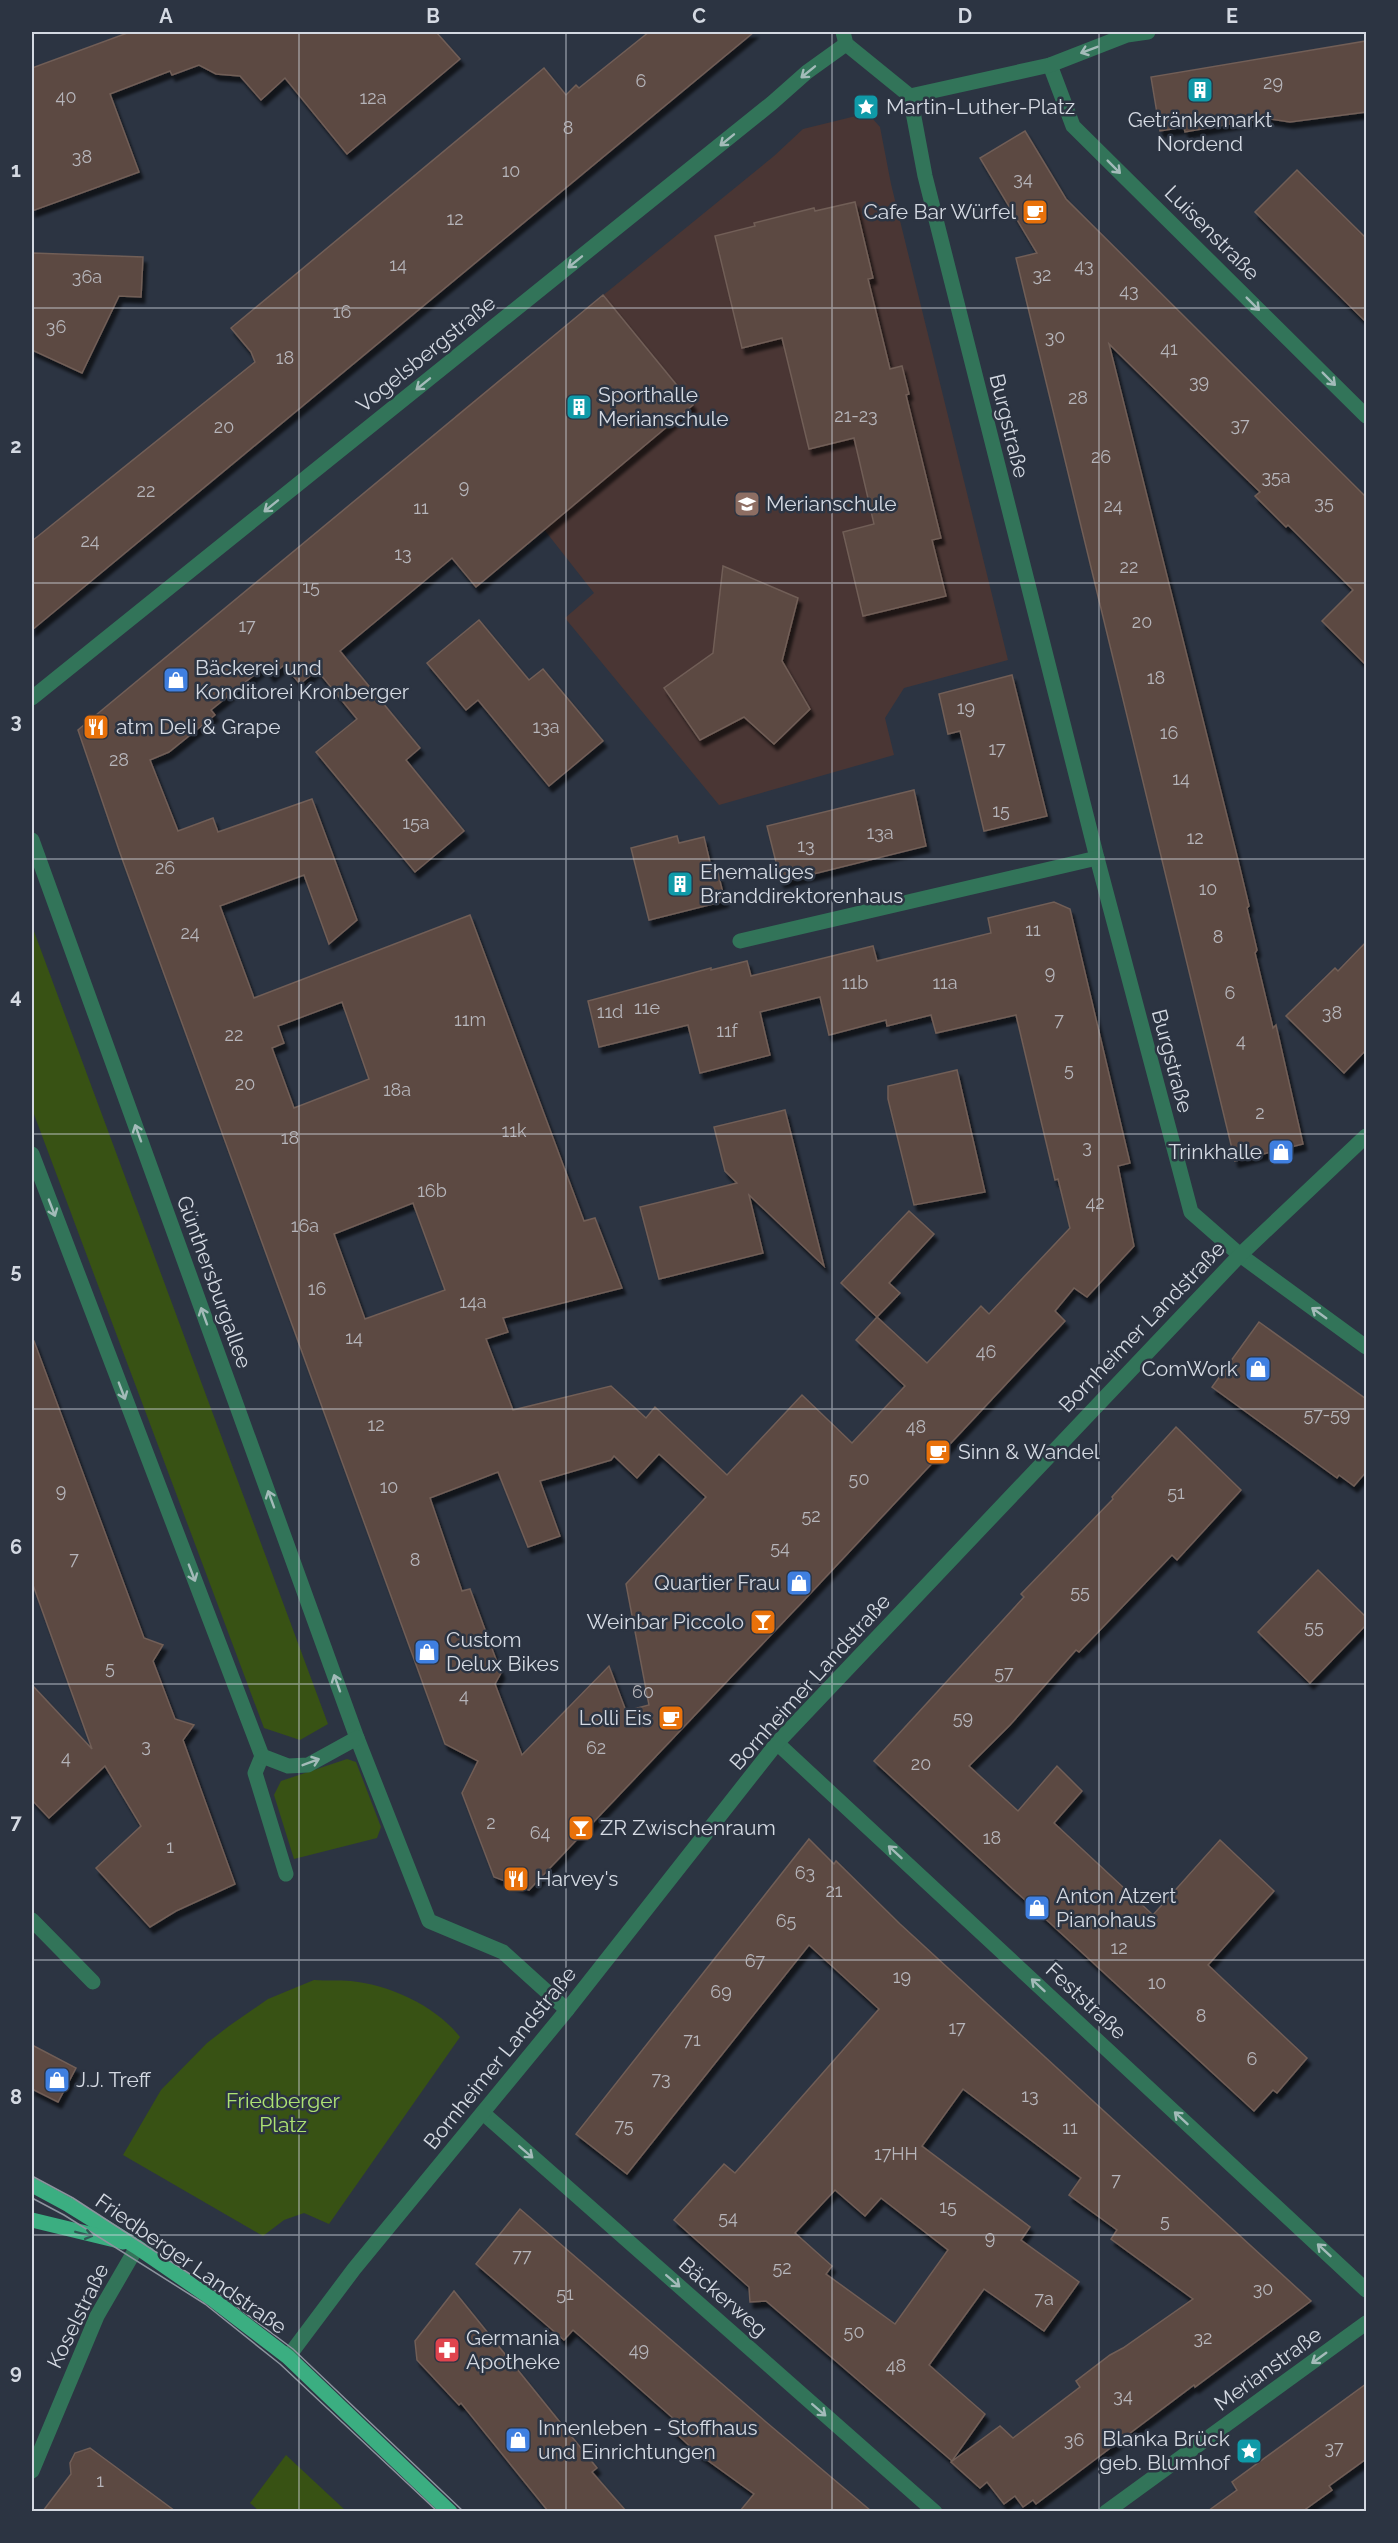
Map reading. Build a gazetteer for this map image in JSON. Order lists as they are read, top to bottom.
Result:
{
  "streets": {
    "main road": ["Friedberger Landstraße"],
    "street": [
      "Luisenstraße",
      "Vogelsbergstraße",
      "Burgstraße",
      "Günthersburgallee",
      "Bornheimer Landstraße",
      "Feststraße",
      "Bäckerweg",
      "Koselstraße",
      "Merianstraße"
    ]
  },
  "crossings": [
    ["Burgstraße", "Bornheimer Landstraße"],
    ["Günthersburgallee", "Bornheimer Landstraße"],
    ["Bornheimer Landstraße", "Feststraße"],
    ["Bornheimer Landstraße", "Friedberger Landstraße"],
    ["Bornheimer Landstraße", "Bäckerweg"],
    ["Friedberger Landstraße", "Koselstraße"]
  ],
  "one_way": [
    "Luisenstraße",
    "Vogelsbergstraße",
    "Feststraße",
    "Bäckerweg",
    "Merianstraße"
  ],
  "parks": ["Friedberger Platz"],
  "places": {
    "building": ["Getränkemarkt Nordend", "Sporthalle Merianschule", "Ehemaliges Branddirektorenhaus"],
    "place": ["Martin-Luther-Platz", "Blanka Brück geb. Blumhof"],
    "cafe": ["Cafe Bar Würfel", "Sinn & Wandel", "Lolli Eis"],
    "school or university": ["Merianschule"],
    "shop": [
      "Bäckerei und Konditorei Kronberger",
      "Trinkhalle",
      "ComWork",
      "Quartier Frau",
      "Custom Delux Bikes",
      "Anton Atzert Pianohaus",
      "J.J. Treff",
      "Innenleben - Stoffhaus und Einrichtungen"
    ],
    "restaurant": ["atm Deli & Grape", "Harvey's"],
    "bar": ["Weinbar Piccolo", "ZR Zwischenraum"],
    "pharmacy": ["Germania Apotheke"]
  },
  "house_numbers": [
    "6",
    "29",
    "40",
    "12a",
    "8",
    "38",
    "10",
    "34",
    "12",
    "14",
    "43",
    "32",
    "36a",
    "43",
    "16",
    "36",
    "30",
    "41",
    "18",
    "39",
    "28",
    "21-23",
    "37",
    "20",
    "26",
    "35a",
    "9",
    "22",
    "35",
    "24",
    "11",
    "24",
    "13",
    "22",
    "15",
    "20",
    "17",
    "18",
    "19",
    "13a",
    "16",
    "17",
    "28",
    "14",
    "15",
    "15a",
    "13a",
    "12",
    "13",
    "26",
    "10",
    "11",
    "24",
    "8",
    "9",
    "11b",
    "11a",
    "6",
    "11e",
    "11d",
    "38",
    "11m",
    "7",
    "11f",
    "22",
    "4",
    "5",
    "20",
    "18a",
    "2",
    "11k",
    "18",
    "3",
    "16b",
    "42",
    "16a",
    "16",
    "14a",
    "14",
    "46",
    "57-59",
    "12",
    "48",
    "50",
    "10",
    "9",
    "51",
    "52",
    "54",
    "7",
    "8",
    "55",
    "55",
    "5",
    "57",
    "60",
    "4",
    "59",
    "3",
    "62",
    "4",
    "20",
    "2",
    "64",
    "18",
    "1",
    "63",
    "21",
    "65",
    "12",
    "67",
    "19",
    "10",
    "69",
    "8",
    "17",
    "71",
    "6",
    "73",
    "13",
    "75",
    "11",
    "17HH",
    "7",
    "15",
    "54",
    "5",
    "9",
    "77",
    "52",
    "30",
    "51",
    "7a",
    "50",
    "32",
    "49",
    "48",
    "34",
    "36",
    "37",
    "1"
  ],
  "grid": {
    "columns": [
      "A",
      "B",
      "C",
      "D",
      "E"
    ],
    "rows": [
      "1",
      "2",
      "3",
      "4",
      "5",
      "6",
      "7",
      "8",
      "9"
    ]
  }
}
